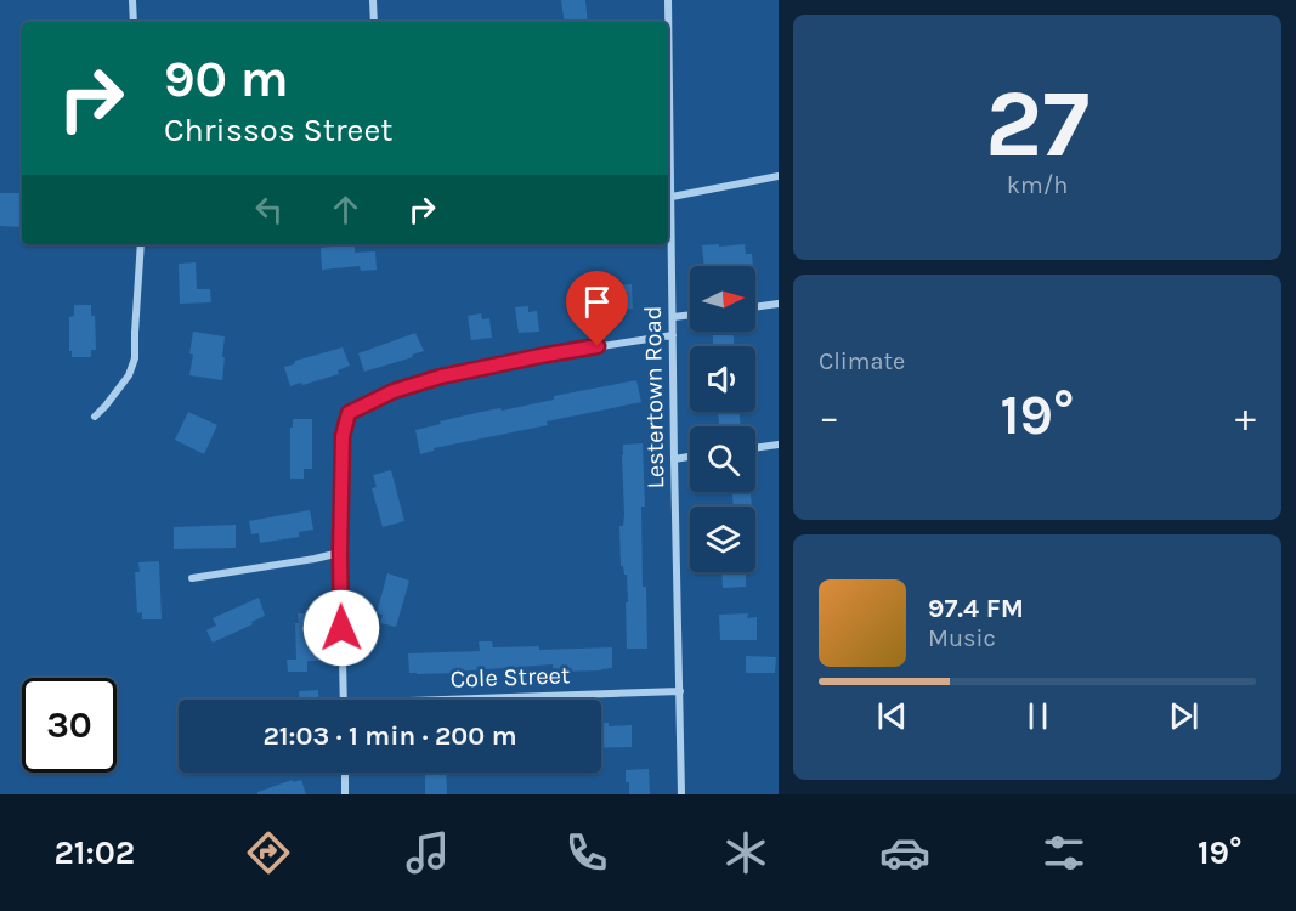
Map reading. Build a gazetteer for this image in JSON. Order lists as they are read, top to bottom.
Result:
{
  "streets": {
    "street": ["Lestertown Road", "Cole Street"]
  },
  "crossings": [
    ["Lestertown Road", "Cole Street"]
  ],
  "north": "right",
  "page": {
    "tile": [
      ["27", "km/h"],
      "Climate"
    ],
    "turn": ["90 m", "Chrissos Street"],
    "heat": ["−", "19°", "+"],
    "song": ["97.4 FM", "Music"],
    "limit": "30",
    "trip": "21:03 · 1 min · 200 m",
    "tabs": ["21:02", "19°"]
  }
}
